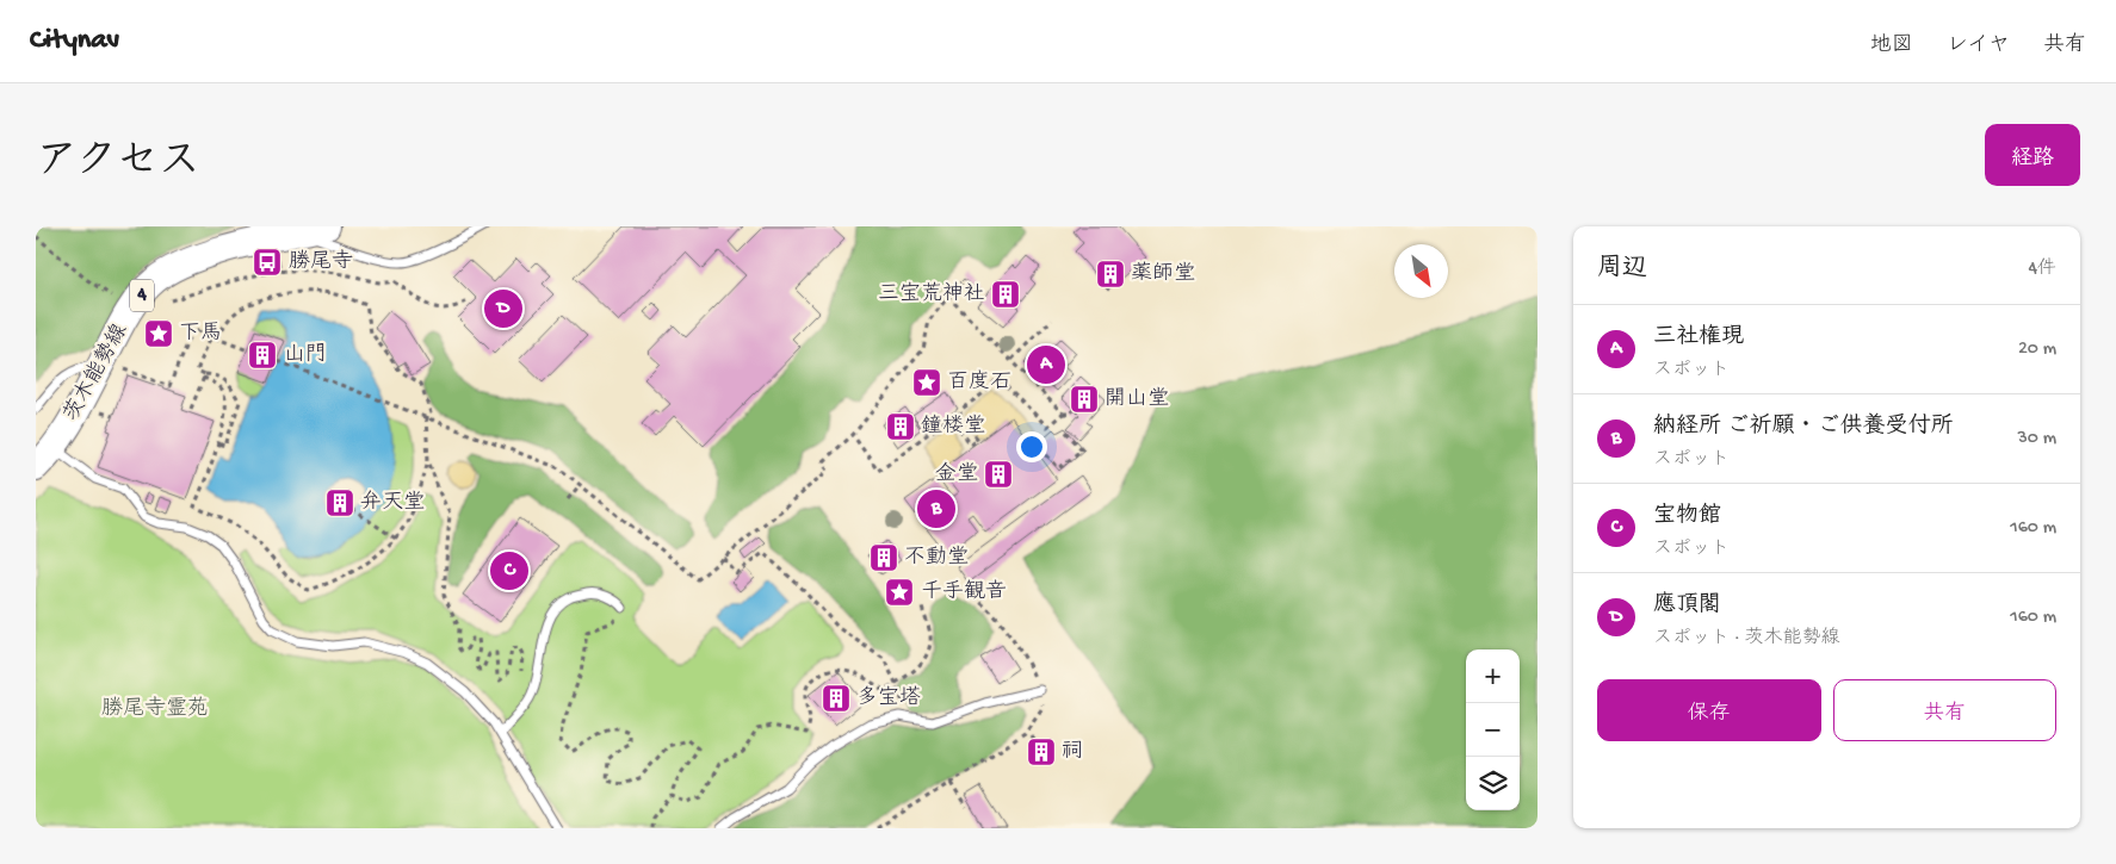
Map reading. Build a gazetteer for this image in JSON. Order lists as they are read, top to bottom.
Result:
{
  "streets": {
    "main road": ["4", "茨木能勢線"]
  },
  "parks": ["勝尾寺霊苑"],
  "places": {
    "bus stop": ["勝尾寺"],
    "building": [
      "薬師堂",
      "三宝荒神社",
      "山門",
      "開山堂",
      "鐘楼堂",
      "金堂",
      "弁天堂",
      "不動堂",
      "多宝塔",
      "祠"
    ],
    "place": ["下馬", "百度石", "千手観音"]
  },
  "north": "bottom right",
  "page": {
    "header": "Citynav",
    "nav": ["地図", "レイヤ", "共有"],
    "title": "アクセス",
    "buttons": [
      "経路",
      ["保存", "共有"]
    ],
    "heading": ["周辺", "4件"],
    "pins": [
      "D",
      "A",
      "B",
      "C"
    ],
    "list": [
      {
        "mark": "A",
        "name": "三社権現",
        "note": "スポット",
        "value": "20 m"
      },
      {
        "mark": "B",
        "name": "納経所 ご祈願・ご供養受付所",
        "note": "スポット",
        "value": "30 m"
      },
      {
        "mark": "C",
        "name": "宝物館",
        "note": "スポット",
        "value": "160 m"
      },
      {
        "mark": "D",
        "name": "應頂閣",
        "note": "スポット · 茨木能勢線",
        "value": "160 m"
      }
    ],
    "map_buttons": ["+", "−"]
  }
}
